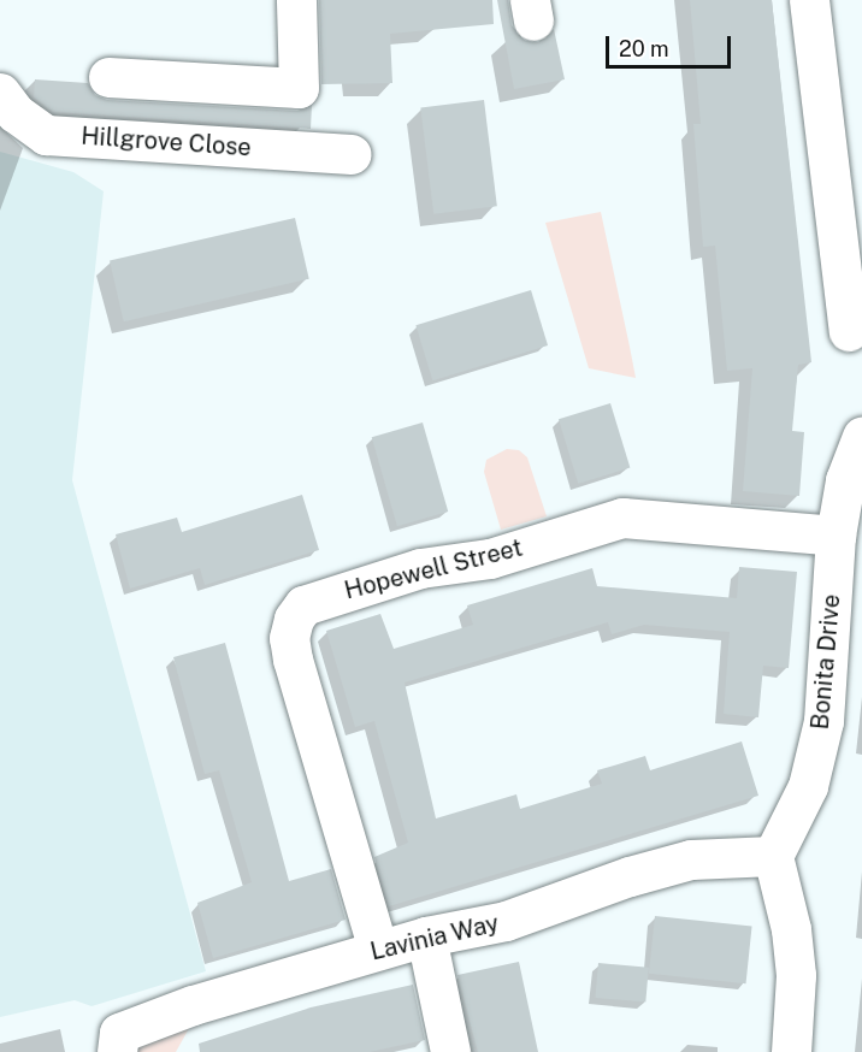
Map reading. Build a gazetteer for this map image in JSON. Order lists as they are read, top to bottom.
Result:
{
  "streets": {
    "street": [
      "Hillgrove Close",
      "Hopewell Street",
      "Bonita Drive",
      "Lavinia Way"
    ]
  },
  "crossings": [
    ["Hopewell Street", "Bonita Drive"],
    ["Hopewell Street", "Lavinia Way"],
    ["Bonita Drive", "Lavinia Way"]
  ],
  "scale_bar": "20 m"
}
